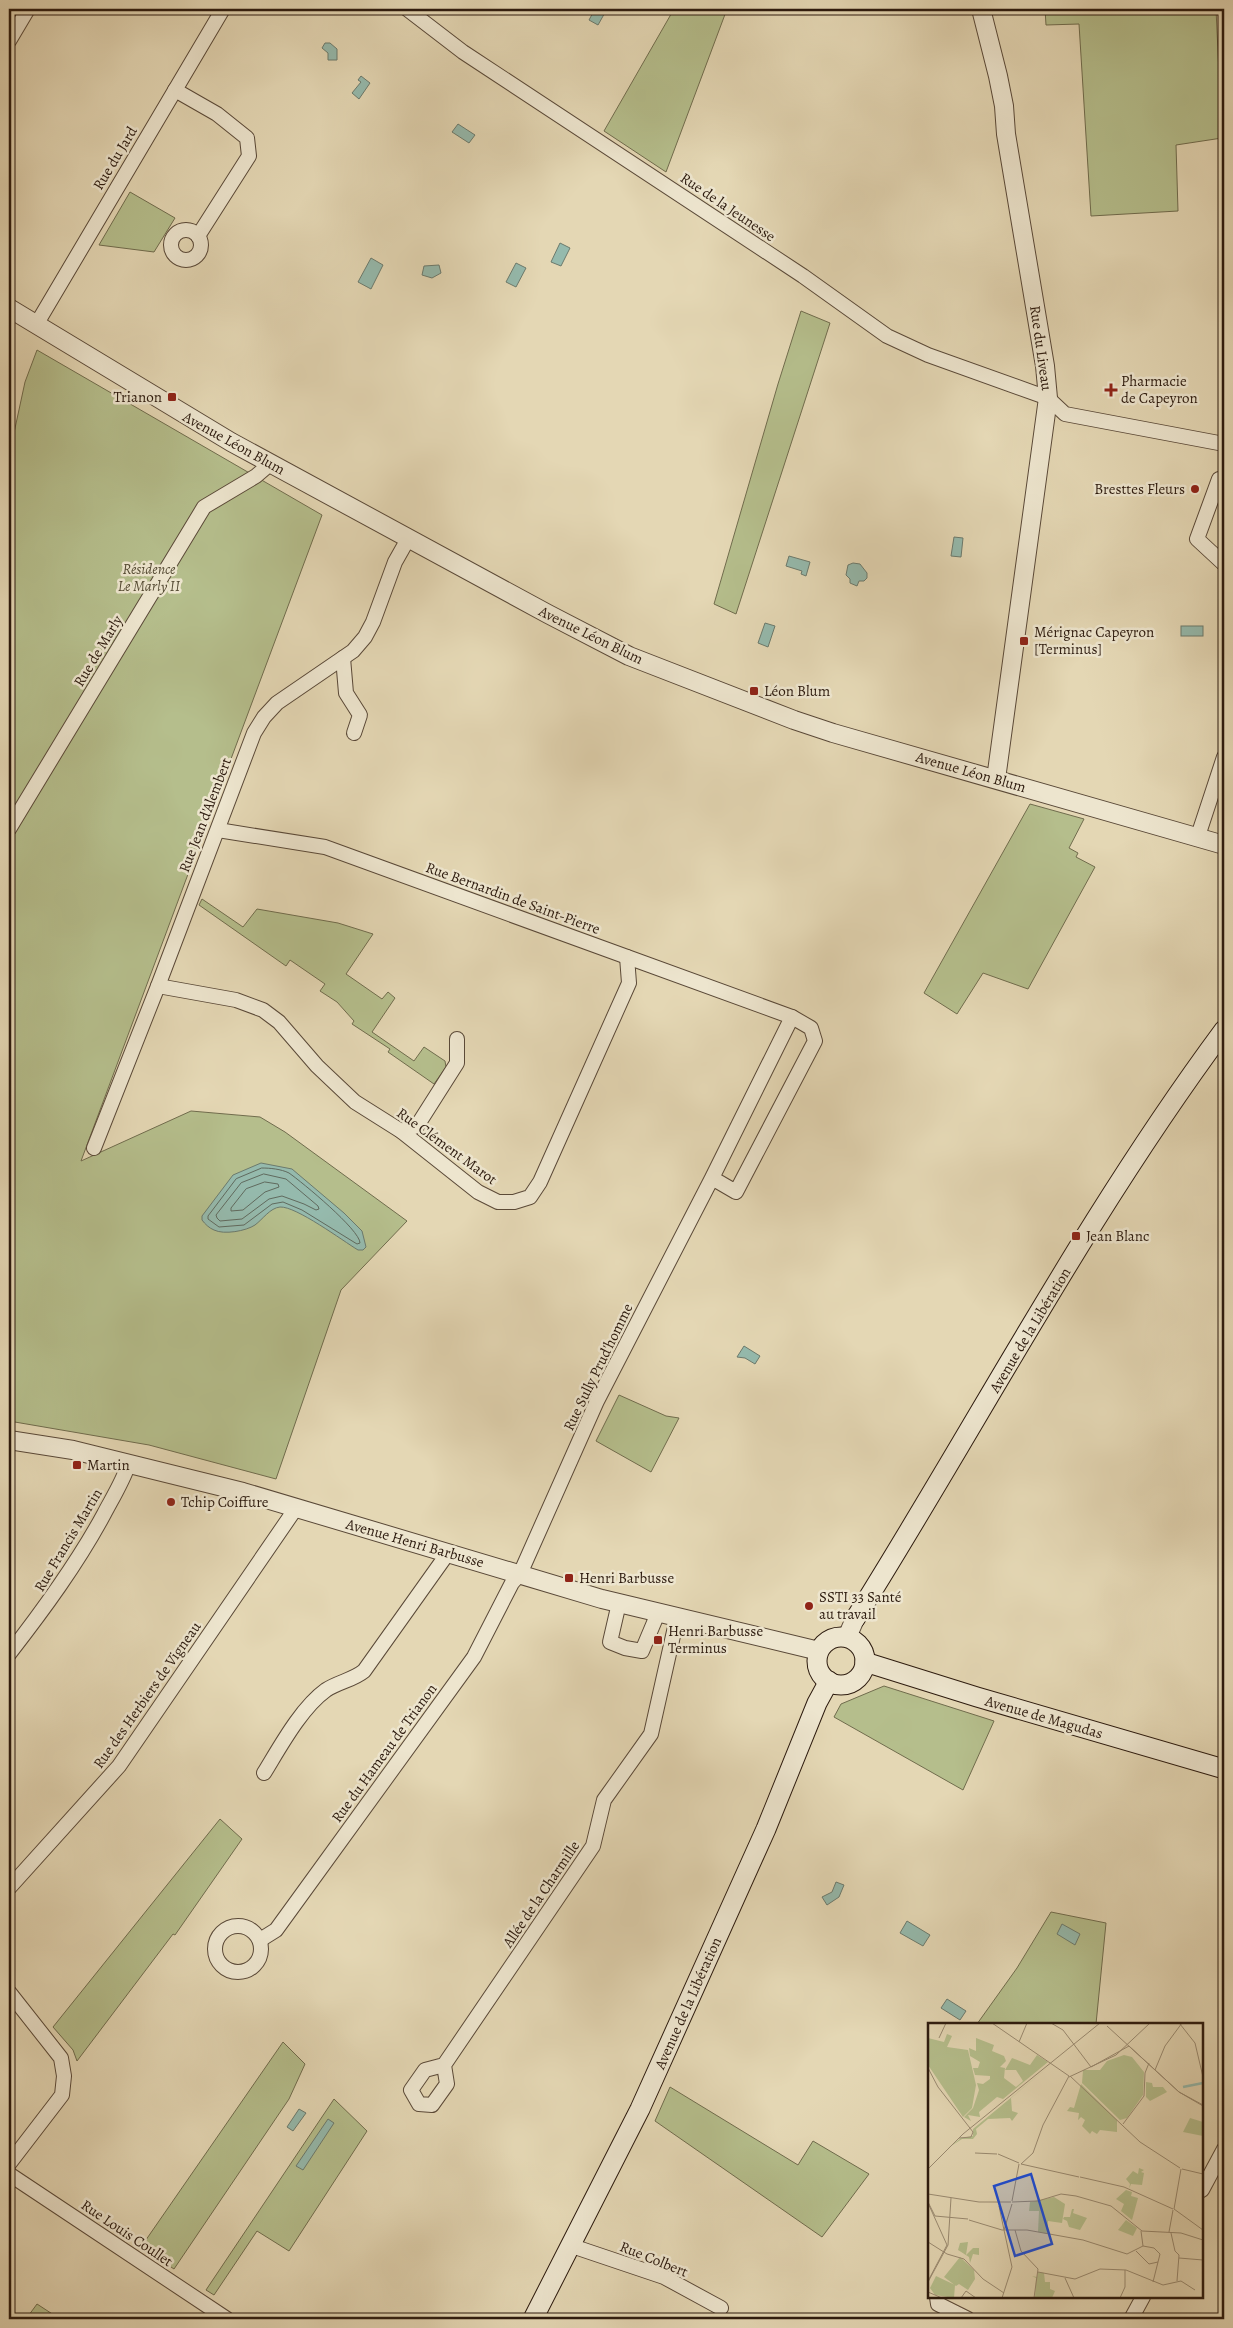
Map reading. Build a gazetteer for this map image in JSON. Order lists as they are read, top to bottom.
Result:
{
  "streets": {
    "main road": ["Avenue de la Libération", "Avenue de Magudas"],
    "street": [
      "Rue du Jard",
      "Rue de la Jeunesse",
      "Rue du Liveau",
      "Avenue Léon Blum",
      "Rue de Marly",
      "Rue Jean d'Alembert",
      "Rue Bernardin de Saint-Pierre",
      "Rue Clément Marot",
      "Rue Sully Prud'homme",
      "Rue Francis Martin",
      "Avenue Henri Barbusse",
      "Rue des Herbiers de Vigneau",
      "Rue du Hameau de Trianon",
      "Allée de la Charmille",
      "Rue Louis Coullet",
      "Rue Colbert"
    ]
  },
  "crossings": [
    ["Rue du Jard", "Avenue Léon Blum"],
    ["Rue de la Jeunesse", "Rue du Liveau"],
    ["Rue du Liveau", "Avenue Léon Blum"],
    ["Avenue Léon Blum", "Rue de Marly"],
    ["Avenue Léon Blum", "Rue Jean d'Alembert"],
    ["Rue Jean d'Alembert", "Rue Bernardin de Saint-Pierre"],
    ["Rue Jean d'Alembert", "Rue Clément Marot"],
    ["Rue Bernardin de Saint-Pierre", "Rue Clément Marot"],
    ["Rue Bernardin de Saint-Pierre", "Rue Sully Prud'homme"],
    ["Avenue de la Libération", "Avenue Henri Barbusse"],
    ["Avenue de la Libération", "Avenue de Magudas"],
    ["Avenue de la Libération", "Rue Colbert"],
    ["Rue Sully Prud'homme", "Avenue Henri Barbusse"],
    ["Rue Sully Prud'homme", "Rue du Hameau de Trianon"],
    ["Rue Francis Martin", "Avenue Henri Barbusse"],
    ["Avenue Henri Barbusse", "Rue des Herbiers de Vigneau"],
    ["Avenue Henri Barbusse", "Avenue de Magudas"],
    ["Avenue Henri Barbusse", "Rue du Hameau de Trianon"],
    ["Avenue Henri Barbusse", "Allée de la Charmille"]
  ],
  "parks": ["Résidence Le Marly II"],
  "places": {
    "health": ["Pharmacie de Capeyron"],
    "transit": [
      "Trianon",
      "Mérignac Capeyron [Terminus]",
      "Léon Blum",
      "Jean Blanc",
      "Martin",
      "Henri Barbusse",
      "Henri Barbusse Terminus"
    ],
    "other": ["Bresttes Fleurs", "Tchip Coiffure", "SSTI 33 Santé au travail"]
  }
}
